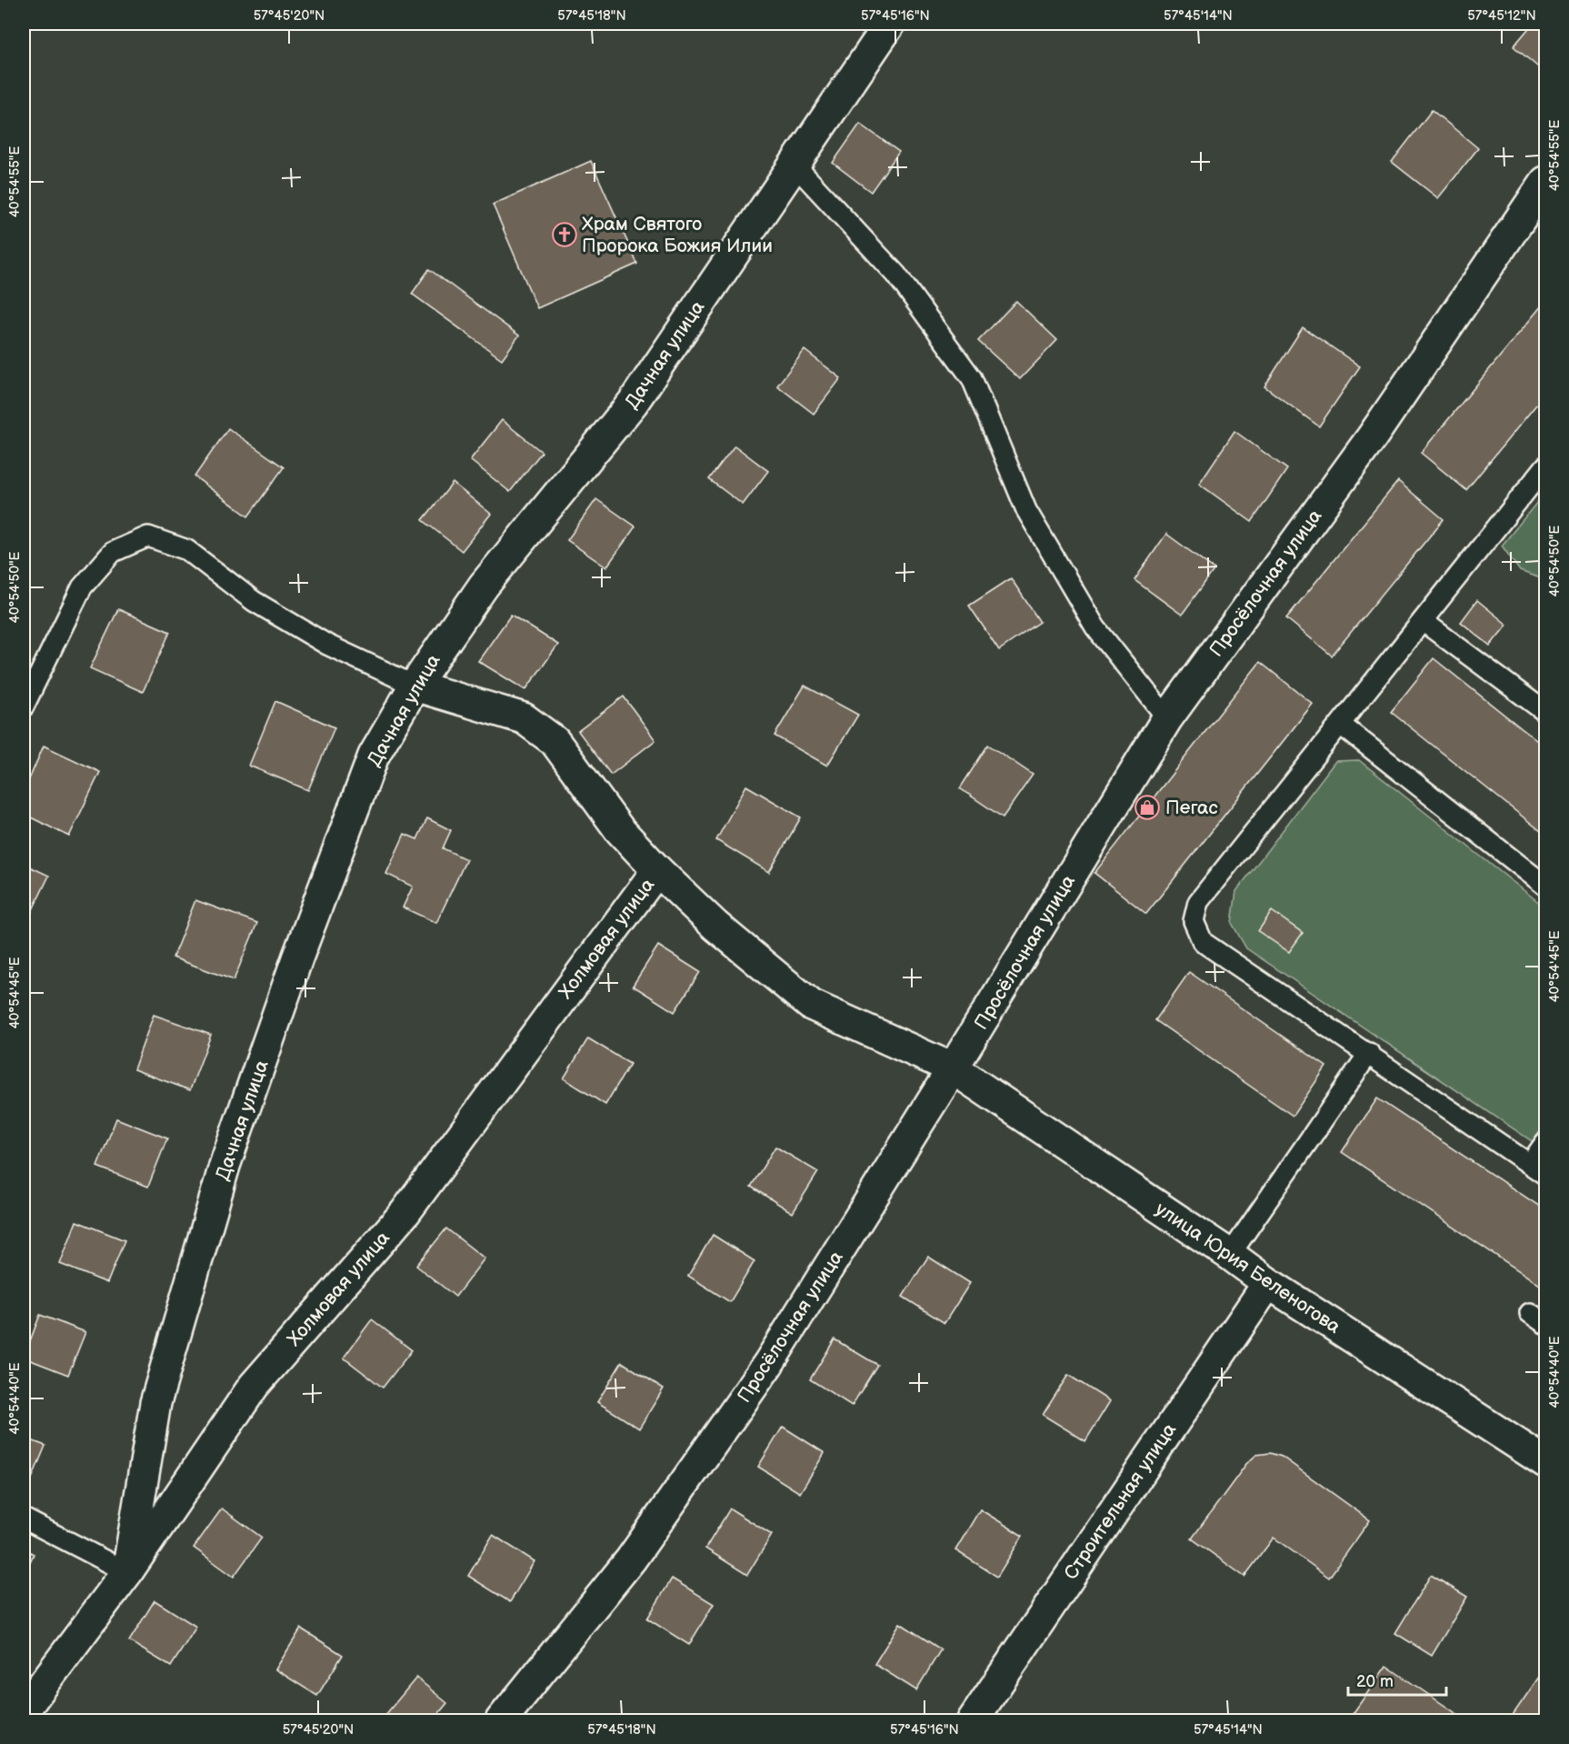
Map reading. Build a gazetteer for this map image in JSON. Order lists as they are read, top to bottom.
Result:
{
  "streets": {
    "street": [
      "Дачная улица",
      "Просёлочная улица",
      "Холмовая улица",
      "улица Юрия Беленогова",
      "Строительная улица"
    ]
  },
  "crossings": [
    ["Дачная улица", "Холмовая улица"],
    ["Дачная улица", "улица Юрия Беленогова"],
    ["Просёлочная улица", "улица Юрия Беленогова"],
    ["Холмовая улица", "улица Юрия Беленогова"],
    ["улица Юрия Беленогова", "Строительная улица"]
  ],
  "places": {
    "church": ["Храм Святого Пророка Божия Илии"],
    "shop": ["Пегас"]
  },
  "scale_bar": "20 m",
  "coordinates": [
    "57°45'20\"N",
    "57°45'18\"N",
    "57°45'16\"N",
    "57°45'14\"N",
    "57°45'12\"N",
    "40°54'55\"E",
    "40°54'50\"E",
    "40°54'45\"E",
    "40°54'40\"E"
  ]
}
